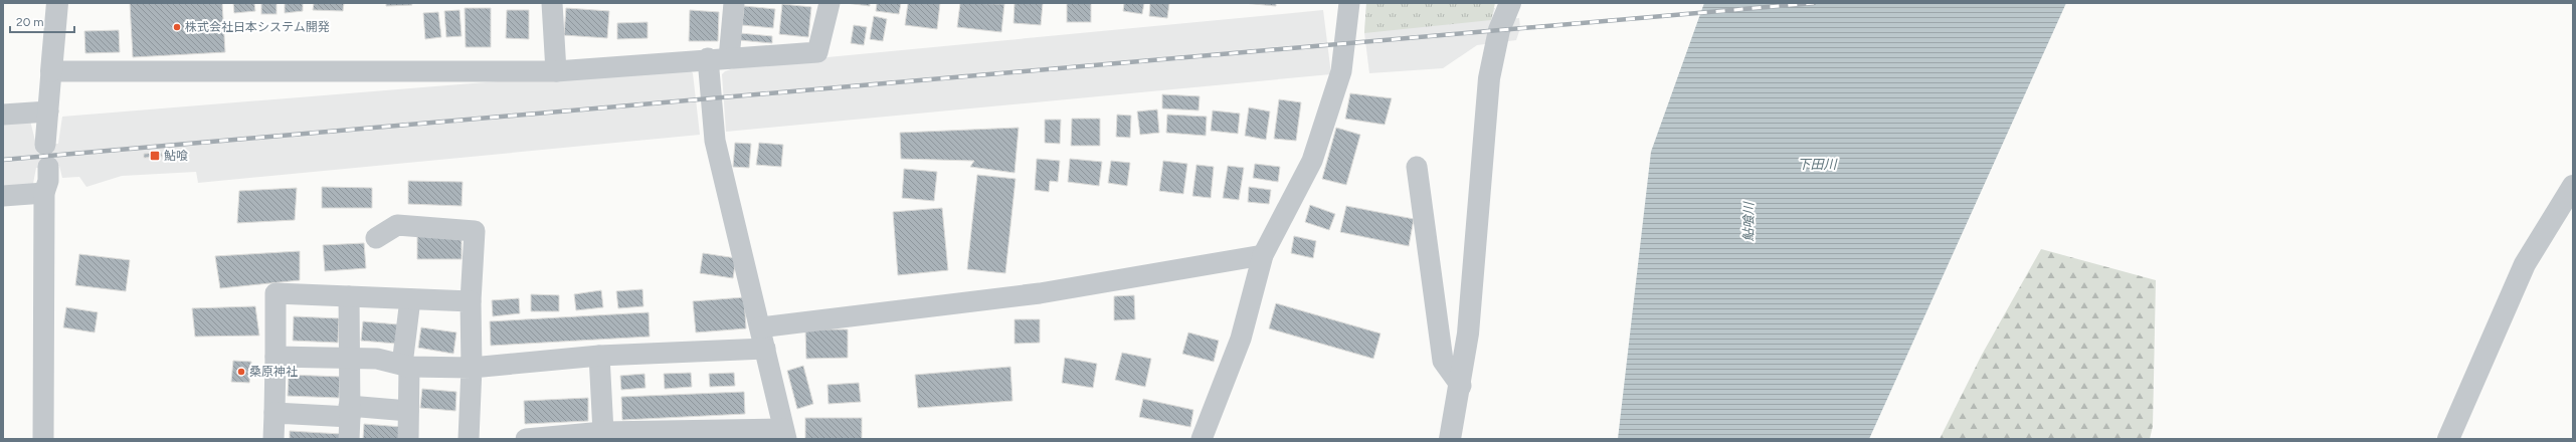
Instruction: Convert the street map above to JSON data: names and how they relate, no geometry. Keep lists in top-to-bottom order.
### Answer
{
  "water": ["下田川", "鮎喰川"],
  "places": {
    "other": ["株式会社日本システム開発", "桑原神社"],
    "transit": ["鮎喰"]
  },
  "scale_bar": "20 m"
}
